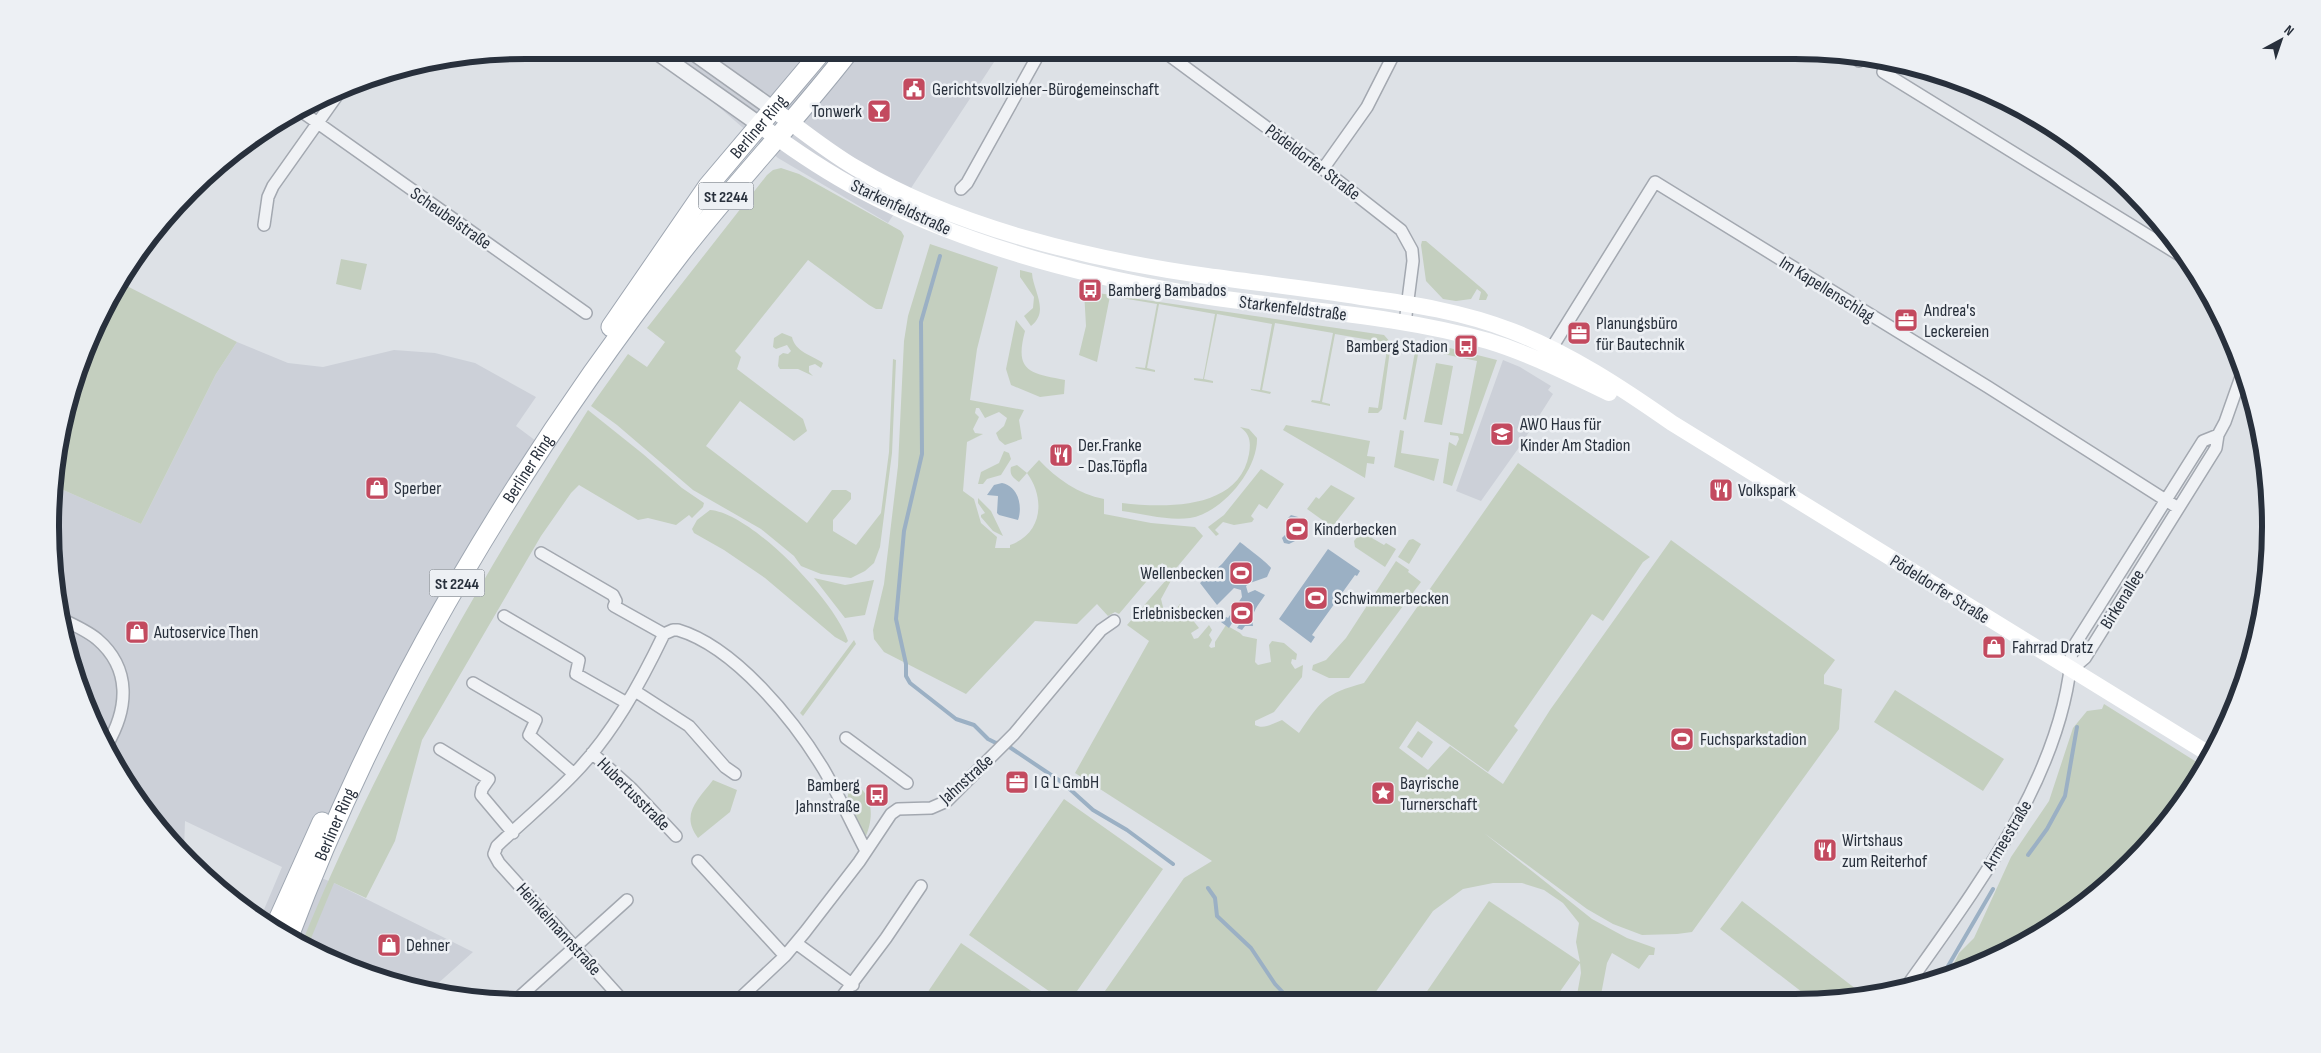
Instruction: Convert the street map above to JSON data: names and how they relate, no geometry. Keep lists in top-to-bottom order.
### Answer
{
  "streets": {
    "main road": [
      "Berliner Ring",
      "Pödeldorfer Straße",
      "St 2244",
      "Starkenfeldstraße"
    ],
    "street": [
      "Scheubelstraße",
      "Im Kapellenschlag",
      "Birkenallee",
      "Jahnstraße",
      "Hubertusstraße",
      "Armeestraße",
      "Heinkelmannstraße"
    ]
  },
  "crossings": [
    ["Berliner Ring", "Starkenfeldstraße"],
    ["Pödeldorfer Straße", "Starkenfeldstraße"],
    ["Pödeldorfer Straße", "Im Kapellenschlag"],
    ["Pödeldorfer Straße", "Birkenallee"],
    ["Pödeldorfer Straße", "Armeestraße"],
    ["Im Kapellenschlag", "Birkenallee"],
    ["Birkenallee", "Armeestraße"],
    ["Hubertusstraße", "Heinkelmannstraße"]
  ],
  "places": {
    "public building": ["Gerichtsvollzieher-Bürogemeinschaft"],
    "bar": ["Tonwerk"],
    "bus stop": ["Bamberg Bambados", "Bamberg Stadion", "Bamberg Jahnstraße"],
    "office": ["Andrea's Leckereien", "Planungsbüro für Bautechnik", "I G L GmbH"],
    "school or university": ["AWO Haus für Kinder Am Stadion"],
    "restaurant": ["Der.Franke - Das.Töpfla", "Volkspark", "Wirtshaus zum Reiterhof"],
    "shop": [
      "Sperber",
      "Autoservice Then",
      "Fahrrad Dratz",
      "Dehner"
    ],
    "sports": [
      "Kinderbecken",
      "Wellenbecken",
      "Schwimmerbecken",
      "Erlebnisbecken",
      "Fuchsparkstadion"
    ],
    "place": ["Bayrische Turnerschaft"]
  },
  "north": "top right"
}
